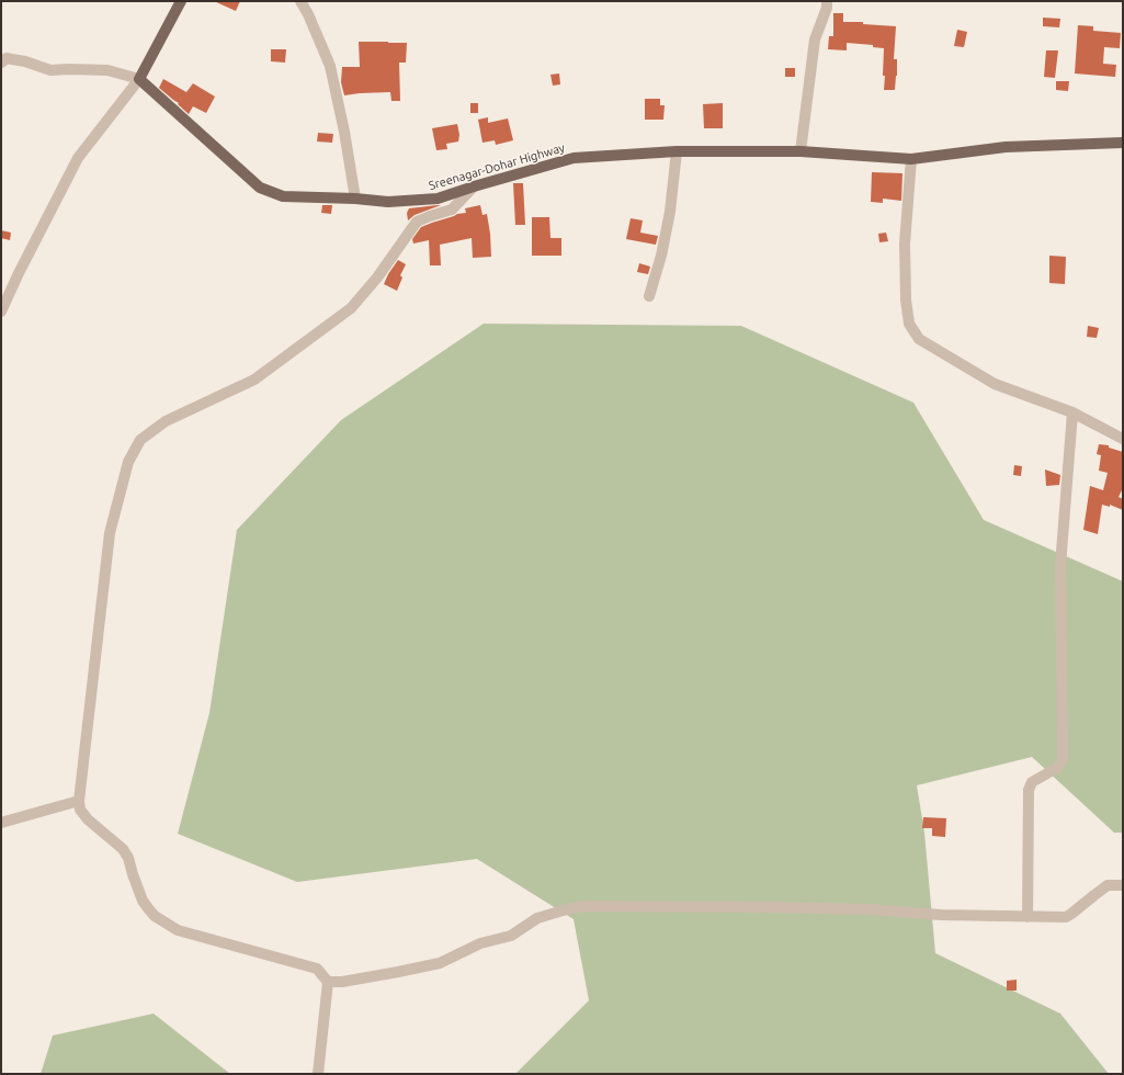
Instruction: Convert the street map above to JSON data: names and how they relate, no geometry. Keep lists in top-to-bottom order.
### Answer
{
  "streets": {
    "main road": ["Sreenagar-Dohar Highway"]
  }
}
